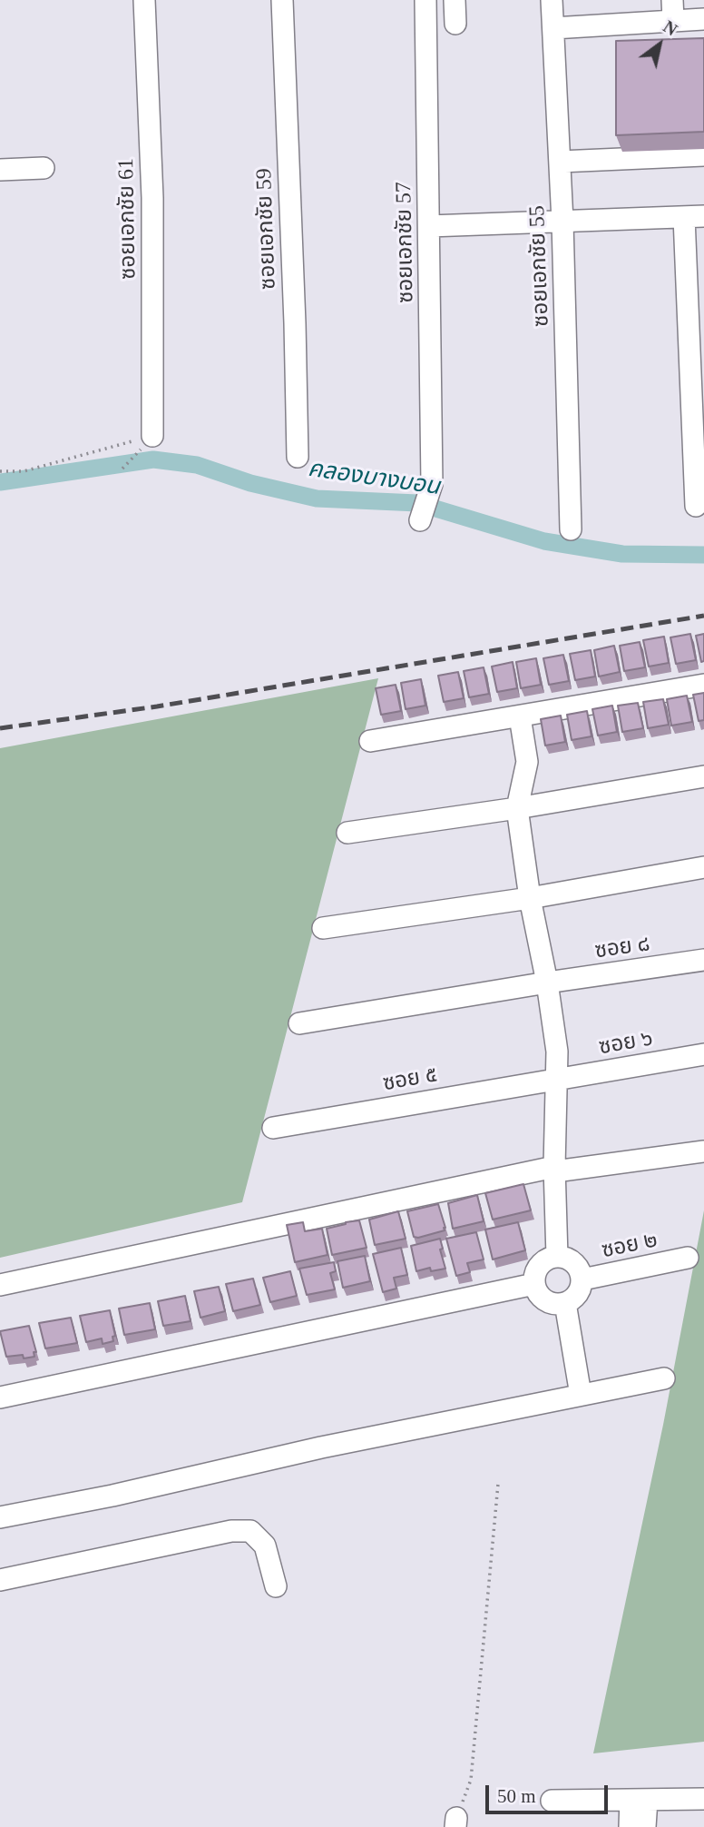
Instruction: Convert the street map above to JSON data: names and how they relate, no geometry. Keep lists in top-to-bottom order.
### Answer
{
  "streets": {
    "street": [
      "ซอยเอกชัย 61",
      "ซอยเอกชัย 59",
      "ซอยเอกชัย 57",
      "ซอยเอกชัย 55",
      "ซอย ๘",
      "ซอย ๖",
      "ซอย ๕",
      "ซอย ๒"
    ]
  },
  "crossings": [
    ["ซอย ๖", "ซอย ๕"]
  ],
  "water": ["คลองบางบอน"],
  "scale_bar": "50 m",
  "north": "top right"
}
